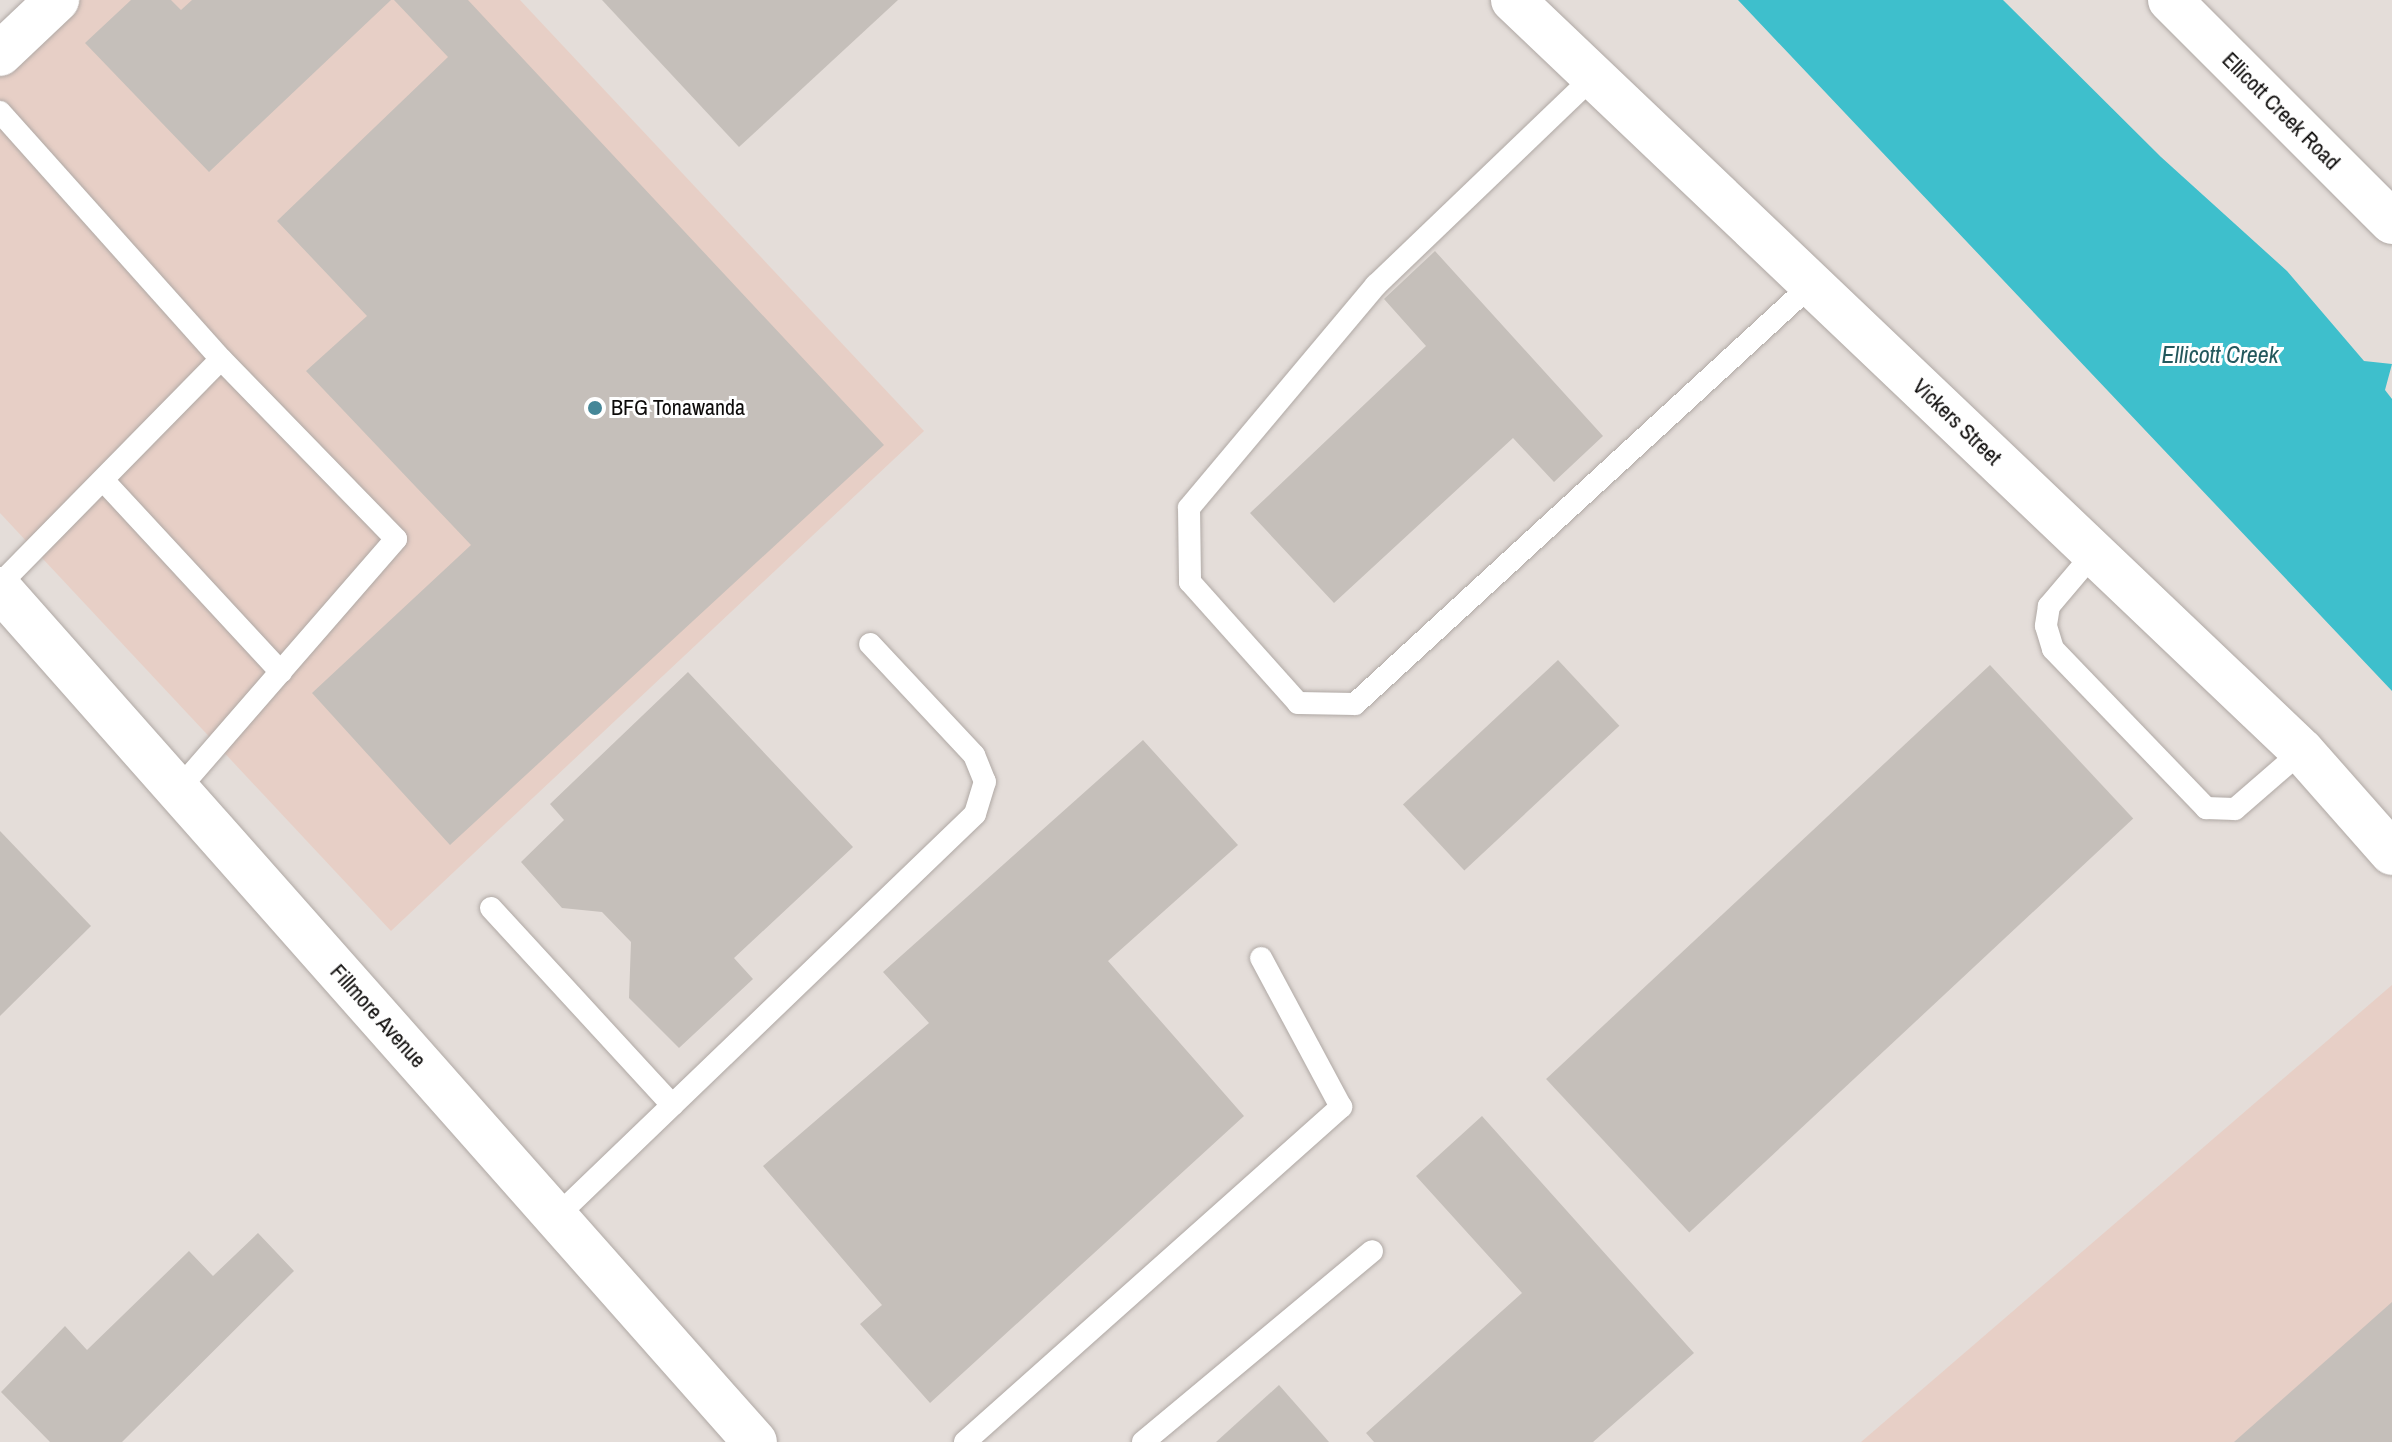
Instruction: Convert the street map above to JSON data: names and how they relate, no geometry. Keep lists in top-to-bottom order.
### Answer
{
  "streets": {
    "street": ["Ellicott Creek Road", "Vickers Street", "Fillmore Avenue"]
  },
  "water": ["Ellicott Creek"],
  "places": ["BFG Tonawanda"]
}
